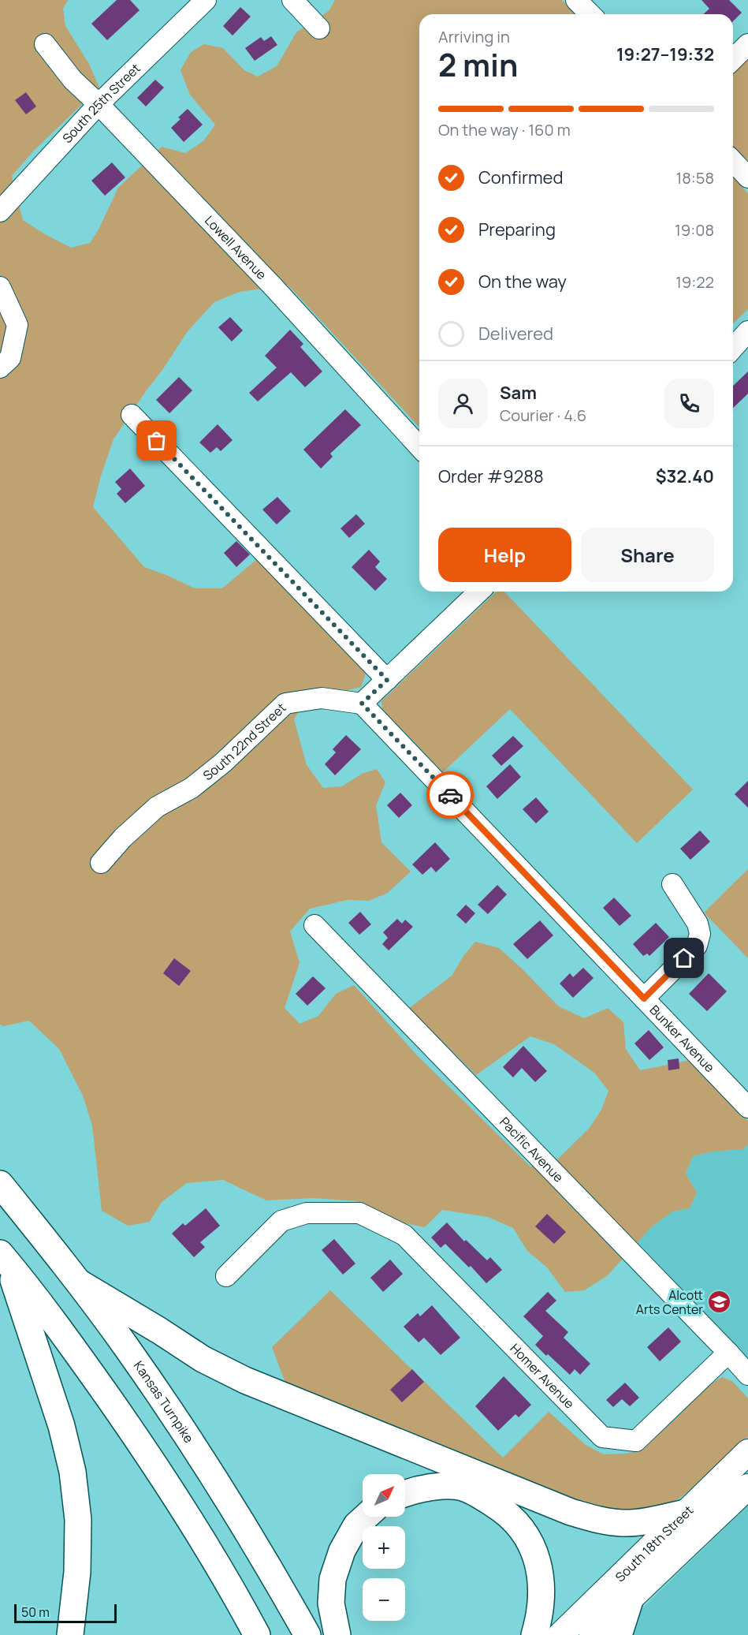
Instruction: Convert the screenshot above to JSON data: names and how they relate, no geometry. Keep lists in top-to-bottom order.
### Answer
{
  "streets": {
    "highway": ["Kansas Turnpike"],
    "main road": ["South 18th Street"],
    "street": [
      "South 25th Street",
      "Lowell Avenue",
      "South 22nd Street",
      "Bunker Avenue",
      "Pacific Avenue",
      "Homer Avenue"
    ]
  },
  "crossings": [
    ["South 25th Street", "Lowell Avenue"],
    ["South 22nd Street", "Bunker Avenue"],
    ["Pacific Avenue", "Homer Avenue"]
  ],
  "places": {
    "school or university": ["Alcott Arts Center"]
  },
  "scale_bar": "50 m",
  "north": "top right",
  "page": {
    "heading": ["2 min", "Arriving in", "19:27–19:32"],
    "panel": [
      "Sam",
      "Courier · 4.6",
      "Order #9288",
      "$32.40"
    ],
    "bar": "On the way · 160 m",
    "list": [
      ["Confirmed", "18:58"],
      ["Preparing", "19:08"],
      ["On the way", "19:22"],
      "Delivered"
    ],
    "buttons": ["Help", "Share"],
    "map_buttons": ["+", "−"],
    "scale": "50 m"
  }
}
